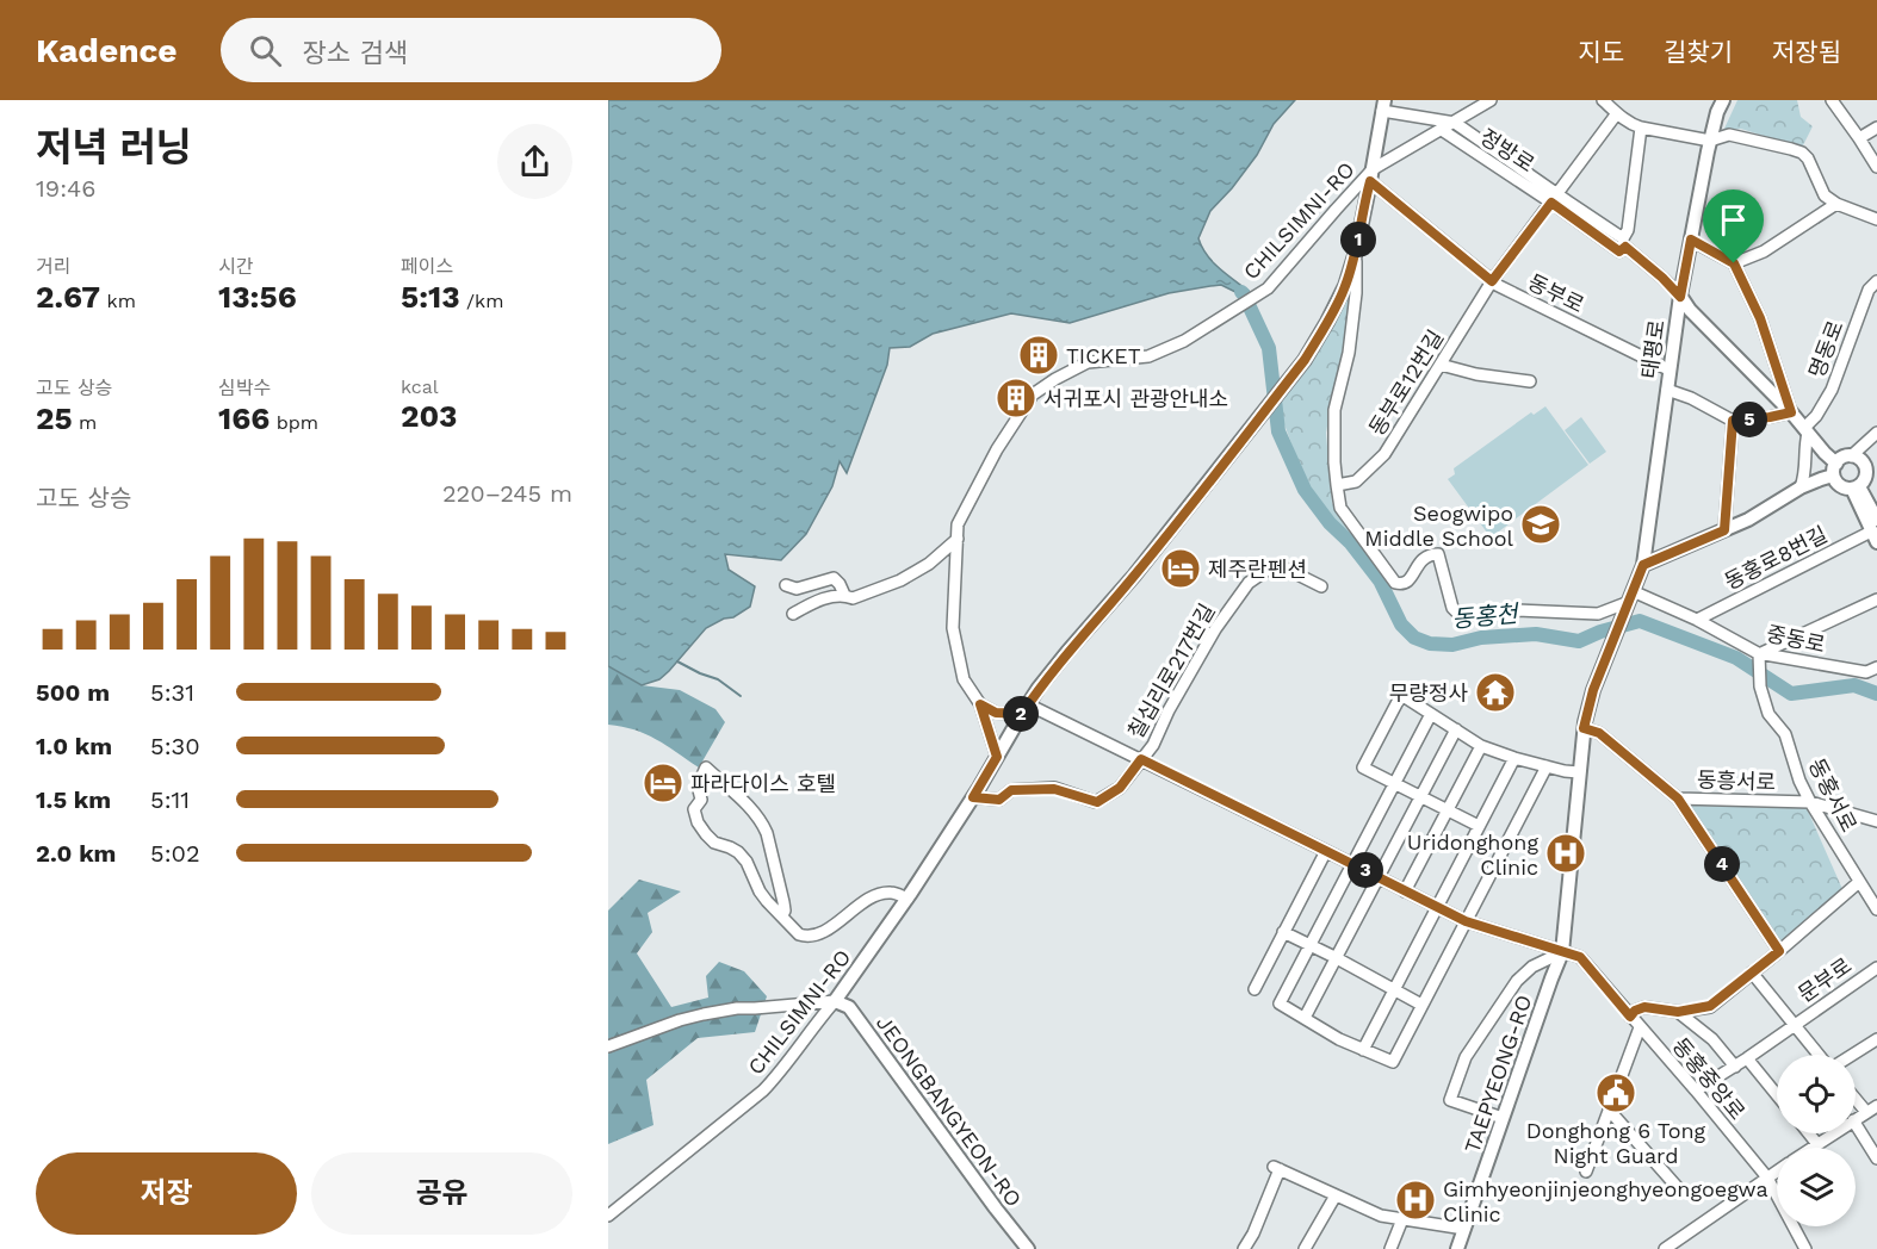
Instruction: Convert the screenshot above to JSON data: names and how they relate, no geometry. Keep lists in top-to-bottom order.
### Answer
{
  "streets": {
    "main road": [
      "정방로",
      "CHILSIMNI-RO",
      "태평로",
      "TAEPYEONG-RO",
      "JEONGBANGYEON-RO"
    ],
    "street": [
      "동부로",
      "명동로",
      "동부로12번길",
      "동홍로8번길",
      "중동로",
      "칠십리로217번길",
      "동흥서로",
      "동홍서로",
      "문부로",
      "동홍중앙로"
    ]
  },
  "crossings": [
    ["정방로", "태평로"],
    ["정방로", "명동로"],
    ["CHILSIMNI-RO", "동부로"],
    ["CHILSIMNI-RO", "칠십리로217번길"],
    ["CHILSIMNI-RO", "동홍중앙로"],
    ["CHILSIMNI-RO", "JEONGBANGYEON-RO"],
    ["동부로", "태평로"],
    ["동부로", "동부로12번길"],
    ["동홍로8번길", "중동로"],
    ["중동로", "동홍서로"],
    ["칠십리로217번길", "동홍중앙로"],
    ["동흥서로", "동홍서로"],
    ["문부로", "동홍중앙로"],
    ["TAEPYEONG-RO", "동홍중앙로"]
  ],
  "water": ["동홍천"],
  "places": {
    "building": ["TICKET", "서귀포시 관광안내소"],
    "school or university": ["Seogwipo Middle School"],
    "hotel": ["제주란펜션", "파라다이스 호텔"],
    "temple": ["무량정사"],
    "hospital": ["Uridonghong Clinic", "Gimhyeonjinjeonghyeongoegwa Clinic"],
    "public building": ["Donghong 6 Tong Night Guard"]
  },
  "page": {
    "header": "Kadence",
    "search": "장소 검색",
    "nav": ["지도", "길찾기", "저장됨"],
    "heading": ["저녁 러닝", "19:46"],
    "stats": [
      ["거리", "2.67 km"],
      ["시간", "13:56"],
      ["페이스", "5:13 /km"],
      ["고도 상승", "25 m"],
      ["심박수", "166 bpm"],
      ["kcal", "203"]
    ],
    "pins": [
      "1",
      "5",
      "2",
      "4",
      "3"
    ],
    "chart": ["고도 상승", "220–245 m"],
    "list": [
      {
        "name": "500 m",
        "note": "5:31"
      },
      {
        "name": "1.0 km",
        "note": "5:30"
      },
      {
        "name": "1.5 km",
        "note": "5:11"
      },
      {
        "name": "2.0 km",
        "note": "5:02"
      }
    ],
    "buttons": ["저장", "공유"]
  }
}
